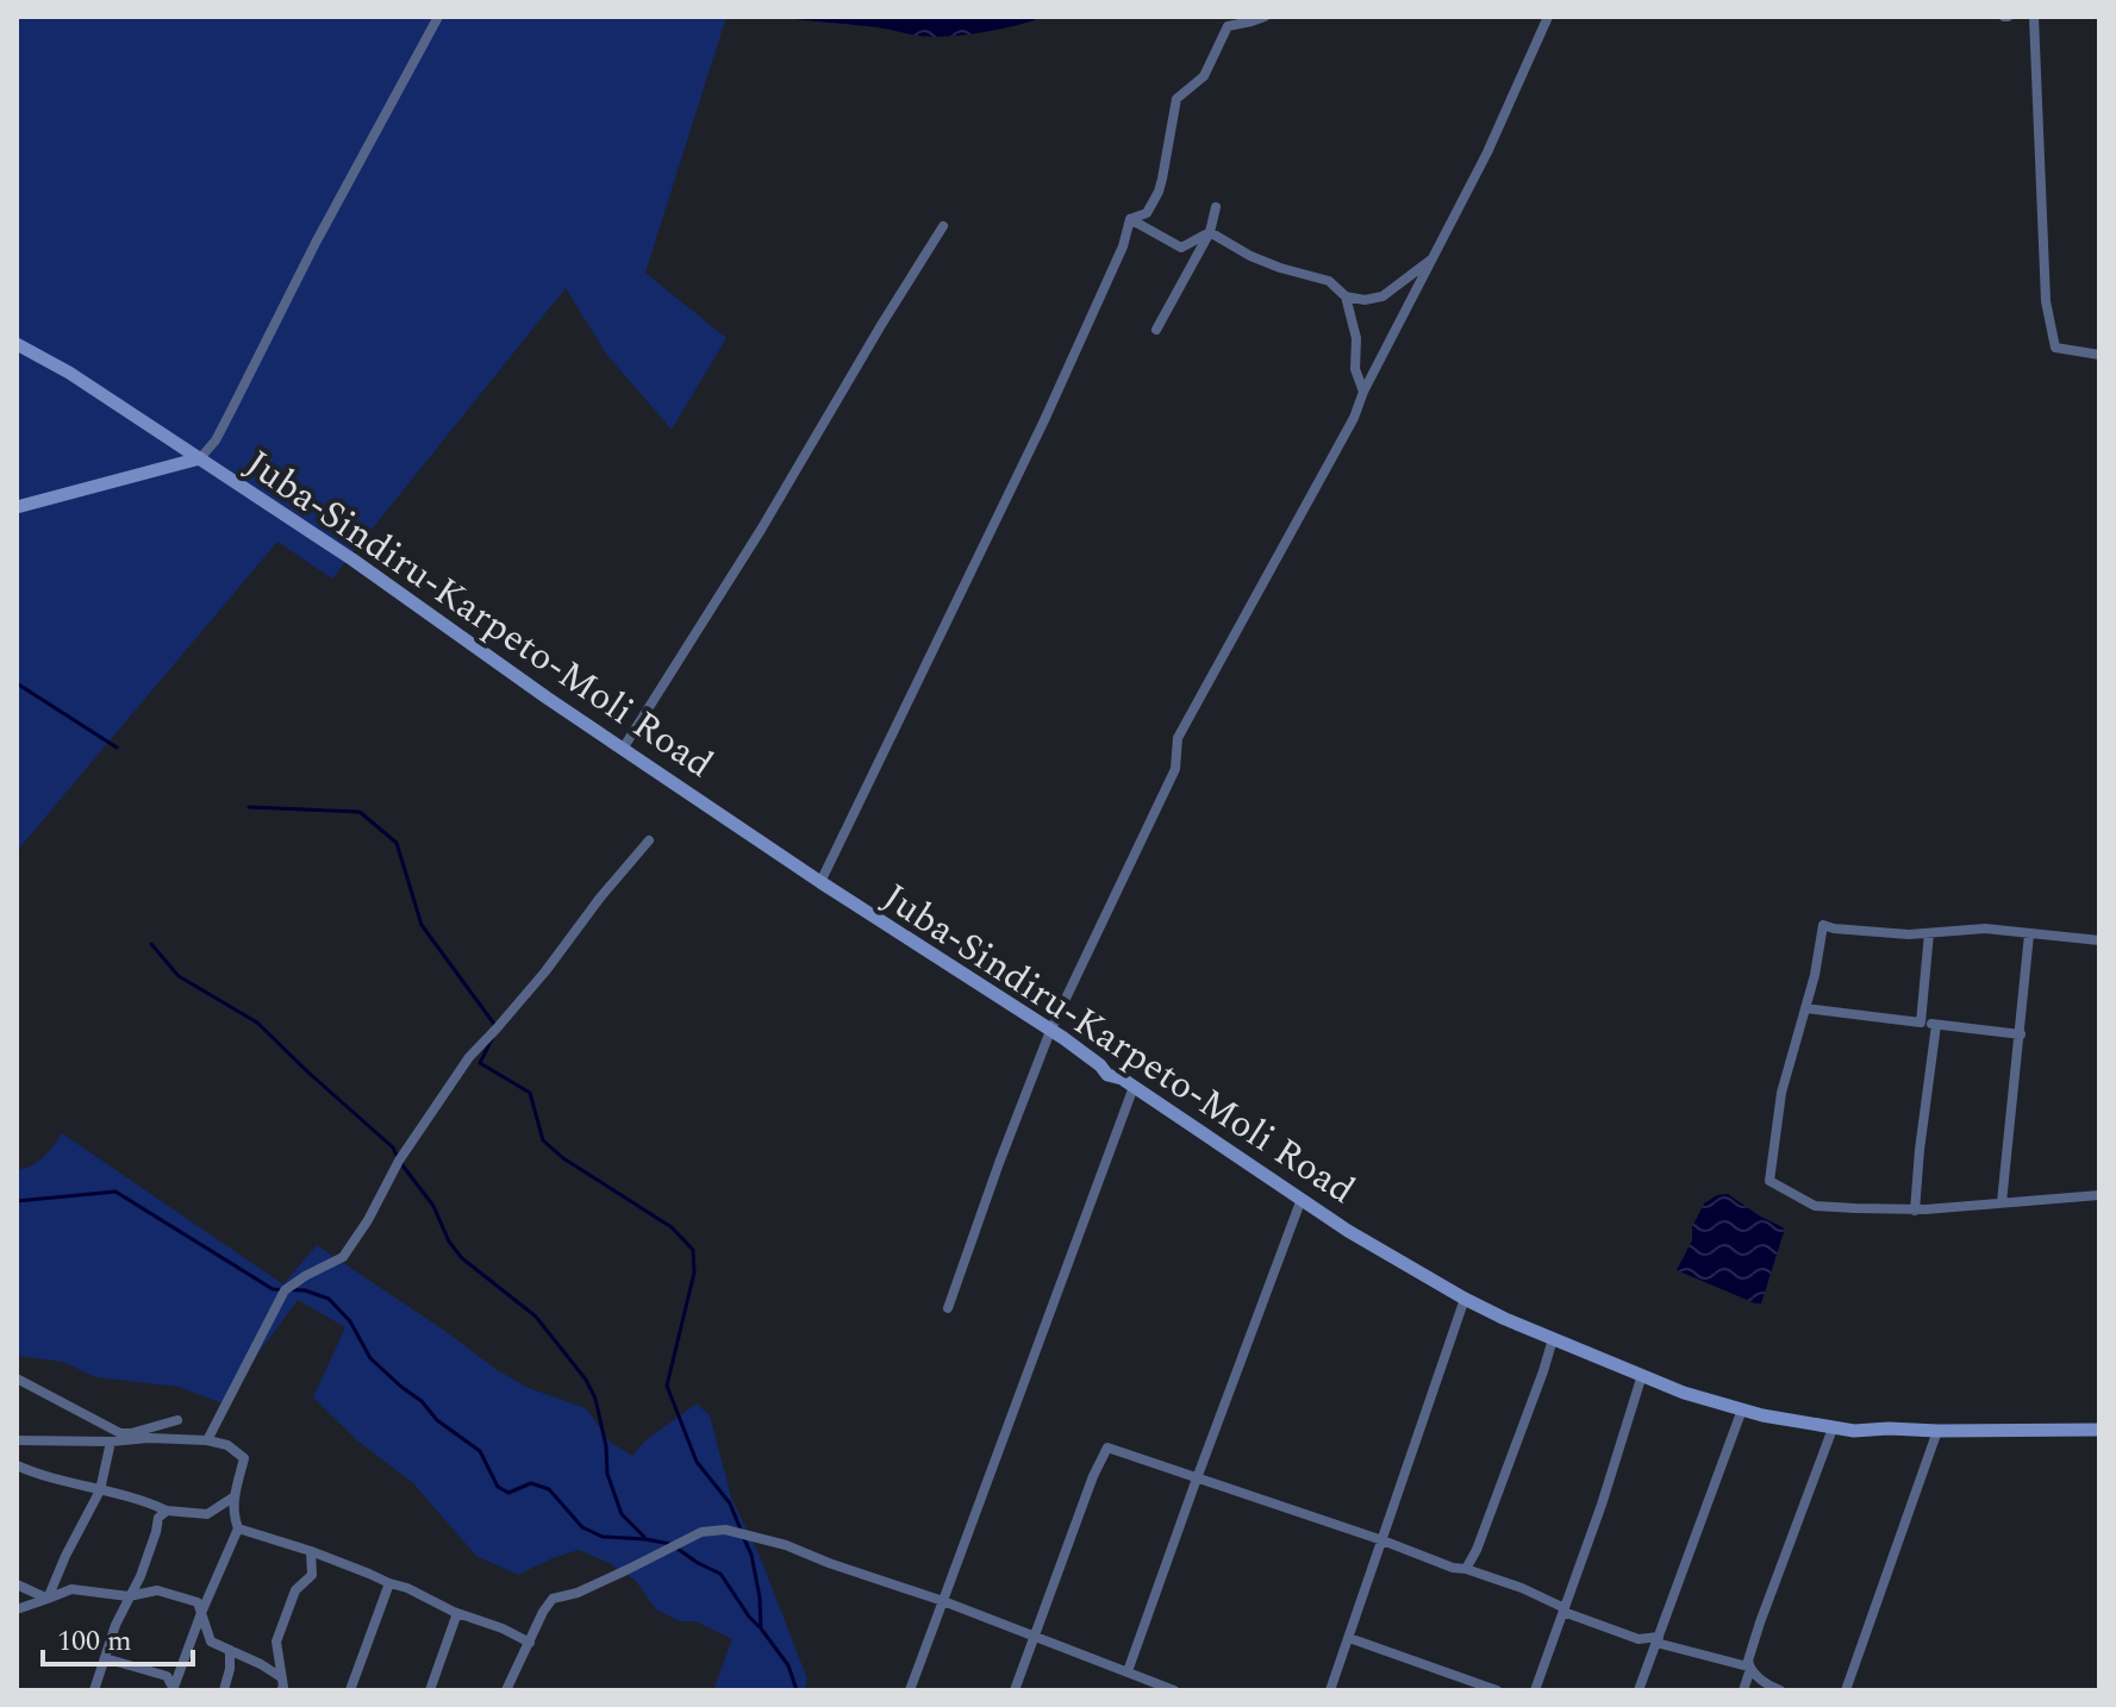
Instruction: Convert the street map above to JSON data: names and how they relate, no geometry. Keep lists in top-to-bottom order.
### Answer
{
  "streets": {
    "main road": ["Juba-Sindiru-Karpeto-Moli Road"]
  },
  "scale_bar": "100 m"
}
